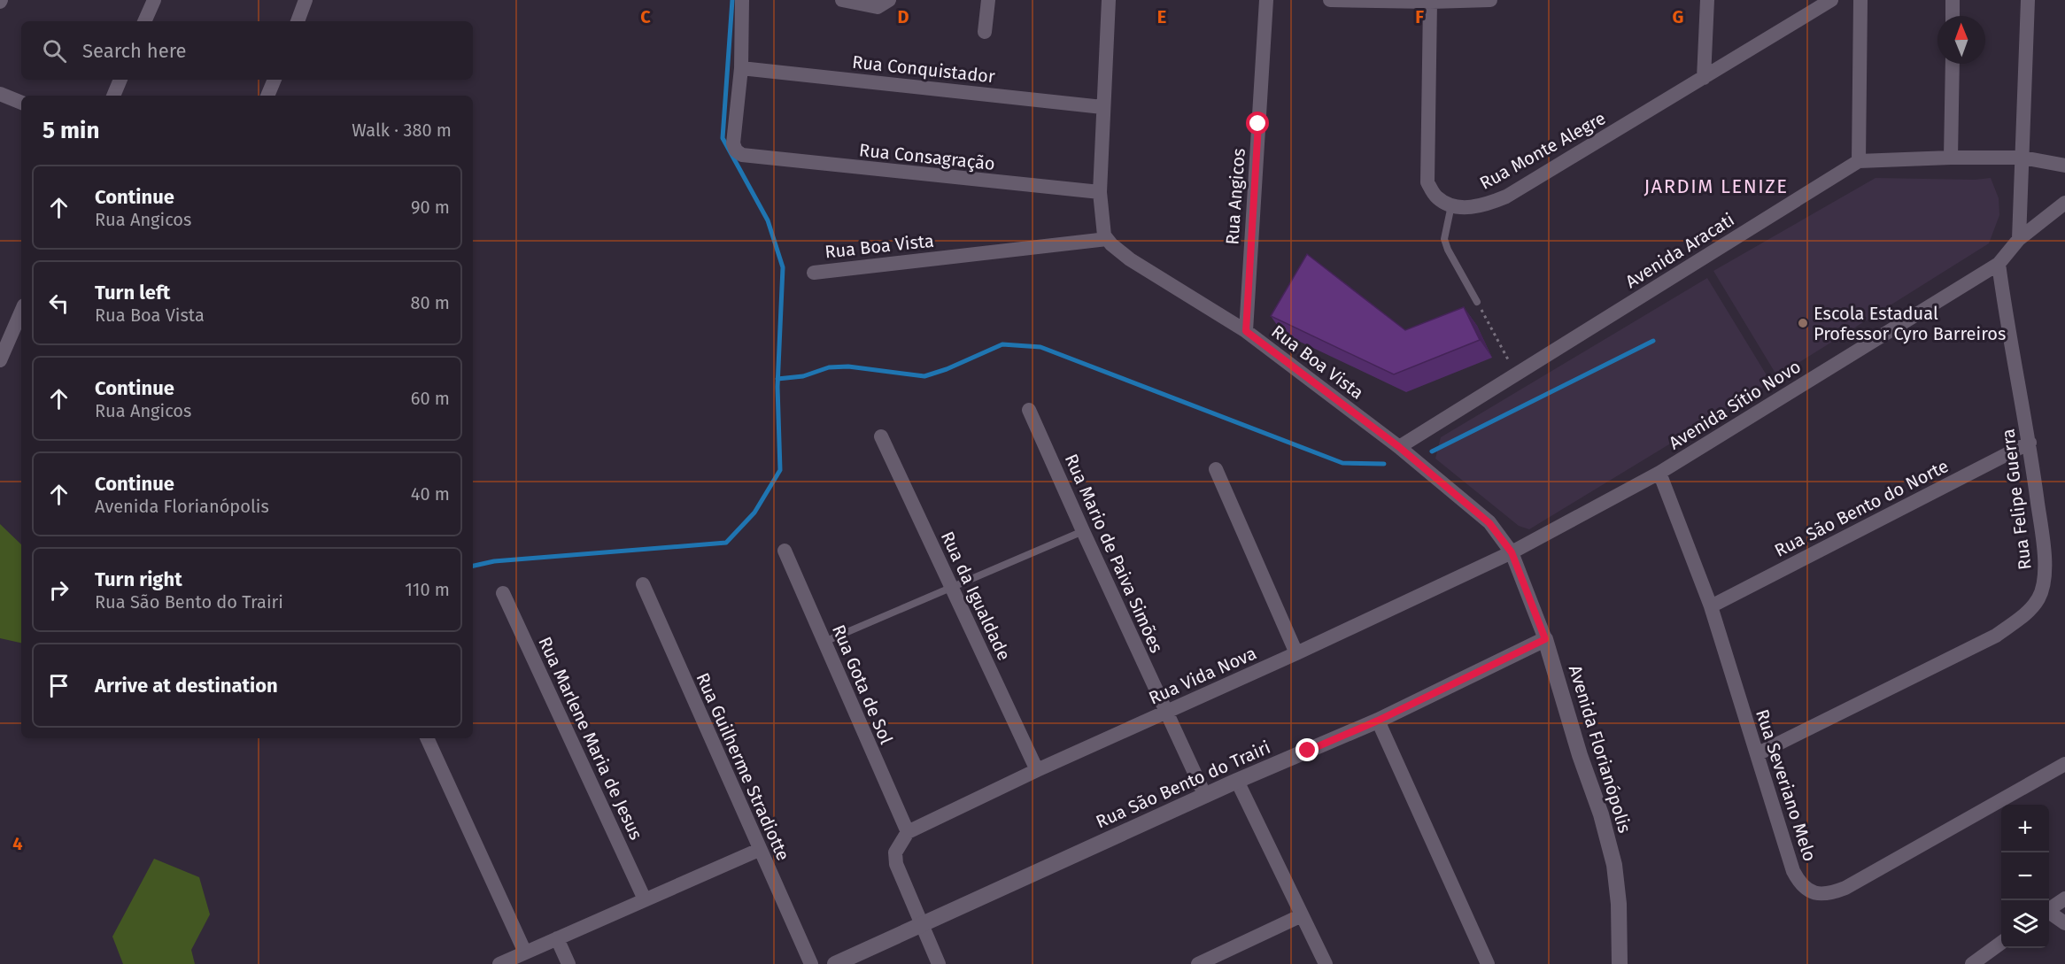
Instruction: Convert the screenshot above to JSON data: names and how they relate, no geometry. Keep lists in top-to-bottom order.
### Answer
{
  "streets": {
    "street": [
      "Rua Conquistador",
      "Rua Monte Alegre",
      "Rua Consagração",
      "Rua Angicos",
      "Rua Boa Vista",
      "Avenida Aracati",
      "Avenida Sítio Novo",
      "Rua Felipe Guerra",
      "Rua São Bento do Norte",
      "Rua Mario de Paiva Simões",
      "Rua da Igualdade",
      "Rua Vida Nova",
      "Rua Gota de Sol",
      "Rua Marlene Maria de Jesus",
      "Avenida Florianópolis",
      "Rua Guilherme Stradiotte",
      "Rua São Bento do Trairi",
      "Rua Severiano Melo"
    ]
  },
  "crossings": [
    ["Rua Conquistador", "Rua Consagração"],
    ["Rua Angicos", "Rua Boa Vista"],
    ["Rua Boa Vista", "Avenida Aracati"],
    ["Avenida Sítio Novo", "Rua Felipe Guerra"],
    ["Avenida Sítio Novo", "Rua Vida Nova"],
    ["Avenida Sítio Novo", "Avenida Florianópolis"],
    ["Avenida Sítio Novo", "Rua Severiano Melo"],
    ["Rua Felipe Guerra", "Rua São Bento do Norte"],
    ["Rua Felipe Guerra", "Rua Severiano Melo"],
    ["Rua São Bento do Norte", "Rua Severiano Melo"],
    ["Rua Mario de Paiva Simões", "Rua Vida Nova"],
    ["Rua Mario de Paiva Simões", "Rua São Bento do Trairi"],
    ["Rua da Igualdade", "Rua Vida Nova"],
    ["Rua Vida Nova", "Rua Gota de Sol"],
    ["Rua Vida Nova", "Avenida Florianópolis"],
    ["Avenida Florianópolis", "Rua São Bento do Trairi"]
  ],
  "districts": ["JARDIM LENIZE"],
  "places": ["Escola Estadual Professor Cyro Barreiros"],
  "north": "top",
  "page": {
    "search": "Search here",
    "heading": ["5 min", "Walk · 380 m"],
    "list": [
      ["Continue", "Rua Angicos", "90 m"],
      ["Turn left", "Rua Boa Vista", "80 m"],
      ["Continue", "Rua Angicos", "60 m"],
      ["Continue", "Avenida Florianópolis", "40 m"],
      ["Turn right", "Rua São Bento do Trairi", "110 m"],
      "Arrive at destination"
    ],
    "map_buttons": ["+", "−"]
  },
  "grid": {
    "columns": [
      "C",
      "D",
      "E",
      "F",
      "G"
    ],
    "rows": ["4"]
  }
}
